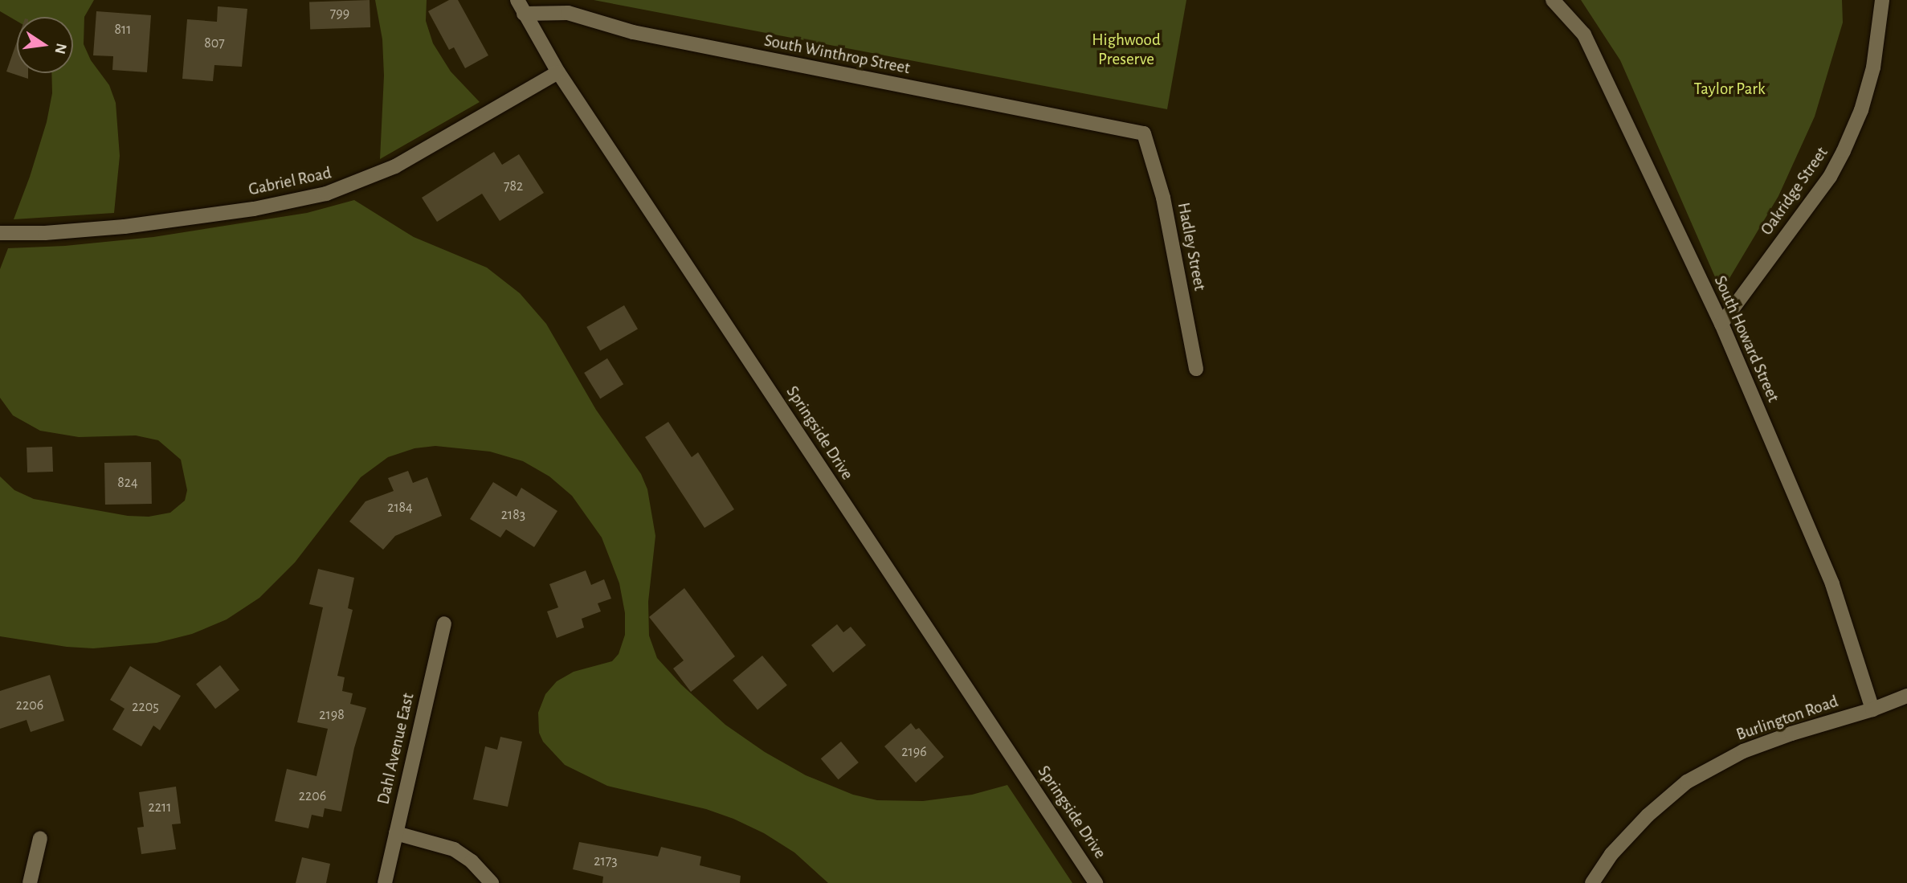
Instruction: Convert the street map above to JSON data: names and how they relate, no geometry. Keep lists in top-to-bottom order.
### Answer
{
  "streets": {
    "street": [
      "South Winthrop Street",
      "Gabriel Road",
      "Oakridge Street",
      "Hadley Street",
      "South Howard Street",
      "Springside Drive",
      "Burlington Road",
      "Dahl Avenue East"
    ]
  },
  "crossings": [
    ["South Winthrop Street", "Hadley Street"],
    ["South Winthrop Street", "Springside Drive"],
    ["Gabriel Road", "Springside Drive"],
    ["Oakridge Street", "South Howard Street"],
    ["South Howard Street", "Burlington Road"]
  ],
  "parks": ["Highwood Preserve", "Taylor Park"],
  "house_numbers": [
    "799",
    "811",
    "807",
    "782",
    "824",
    "2184",
    "2183",
    "2206",
    "2205",
    "2198",
    "2196",
    "2206",
    "2211",
    "2173"
  ],
  "north": "right"
}
